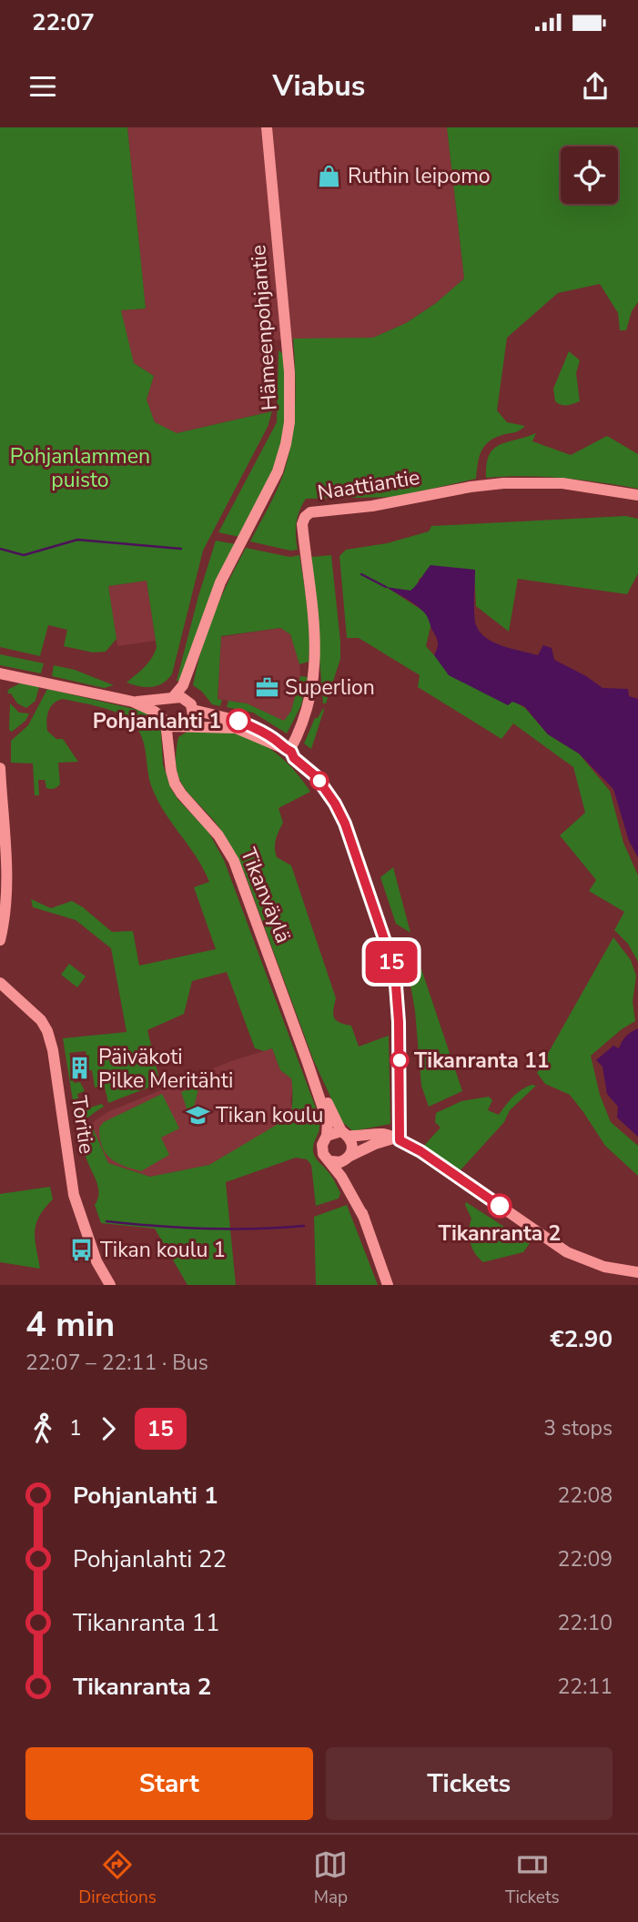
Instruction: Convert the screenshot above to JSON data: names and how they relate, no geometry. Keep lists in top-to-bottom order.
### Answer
{
  "streets": {
    "street": [
      "Hämeenpohjantie",
      "Naattiantie",
      "Tikanväylä",
      "Toritie"
    ]
  },
  "crossings": [
    ["Hämeenpohjantie", "Tikanväylä"]
  ],
  "parks": ["Pohjanlammen puisto"],
  "places": {
    "shop": ["Ruthin leipomo"],
    "office": ["Superlion"],
    "other": ["Pohjanlahti 1", "Tikanranta 11", "Tikanranta 2"],
    "building": ["Päiväkoti Pilke Meritähti"],
    "school or university": ["Tikan koulu"],
    "bus stop": ["Tikan koulu 1"]
  },
  "lines": ["bus line 15"],
  "page": {
    "status": "22:07",
    "header": "Viabus",
    "on_map": "15",
    "heading": ["4 min", "22:07 – 22:11 · Bus", "€2.90"],
    "legs": ["1", "15", "3 stops"],
    "list": [
      {
        "name": "Pohjanlahti 1",
        "value": "22:08"
      },
      {
        "name": "Pohjanlahti 22",
        "value": "22:09"
      },
      {
        "name": "Tikanranta 11",
        "value": "22:10"
      },
      {
        "name": "Tikanranta 2",
        "value": "22:11"
      }
    ],
    "buttons": ["Start", "Tickets"],
    "tabs": ["Directions", "Map", "Tickets"]
  }
}
